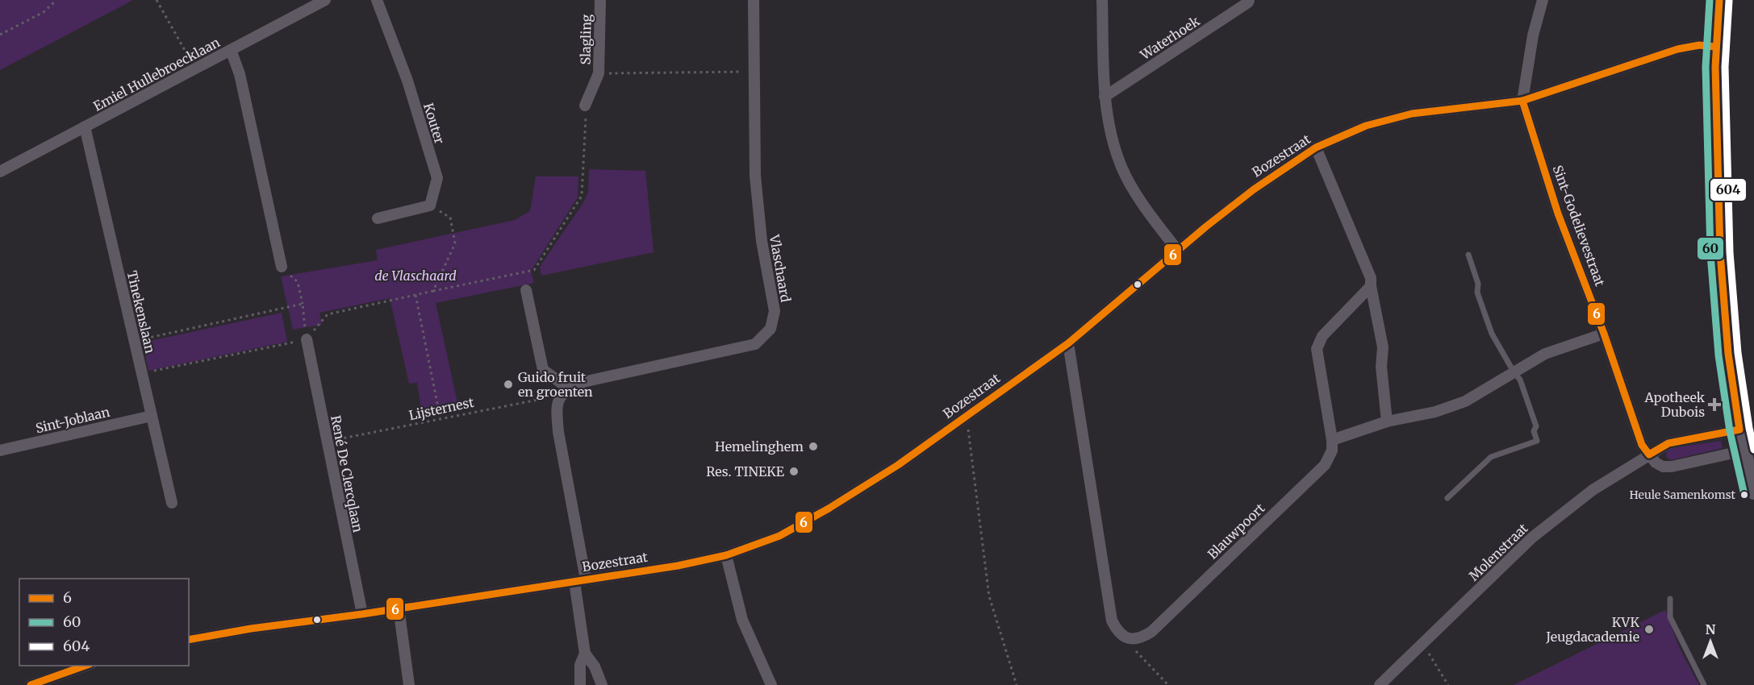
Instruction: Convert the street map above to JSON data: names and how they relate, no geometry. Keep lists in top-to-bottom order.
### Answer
{
  "streets": {
    "street": [
      "Waterhoek",
      "Slagling",
      "Emiel Hullebroecklaan",
      "Kouter",
      "Bozestraat",
      "Sint-Godelievestraat",
      "Vlaschaard",
      "Tinekenslaan",
      "Sint-Joblaan",
      "René De Clercqlaan",
      "Blauwpoort",
      "Molenstraat"
    ],
    "path": ["Lijsternest"]
  },
  "crossings": [
    ["Emiel Hullebroecklaan", "Tinekenslaan"],
    ["Bozestraat", "Sint-Godelievestraat"],
    ["Bozestraat", "René De Clercqlaan"],
    ["Sint-Godelievestraat", "Molenstraat"],
    ["Vlaschaard", "Lijsternest"],
    ["Tinekenslaan", "Sint-Joblaan"],
    ["Lijsternest", "René De Clercqlaan"]
  ],
  "parks": ["de Vlaschaard"],
  "places": {
    "other": [
      "Guido fruit en groenten",
      "Hemelinghem",
      "Res. TINEKE",
      "Heule Samenkomst",
      "KVK Jeugdacademie"
    ],
    "health": ["Apotheek Dubois"]
  },
  "lines": ["transit line 6", "transit line 60", "transit line 604"],
  "legend": ["6", "60", "604"],
  "north": "top"
}
